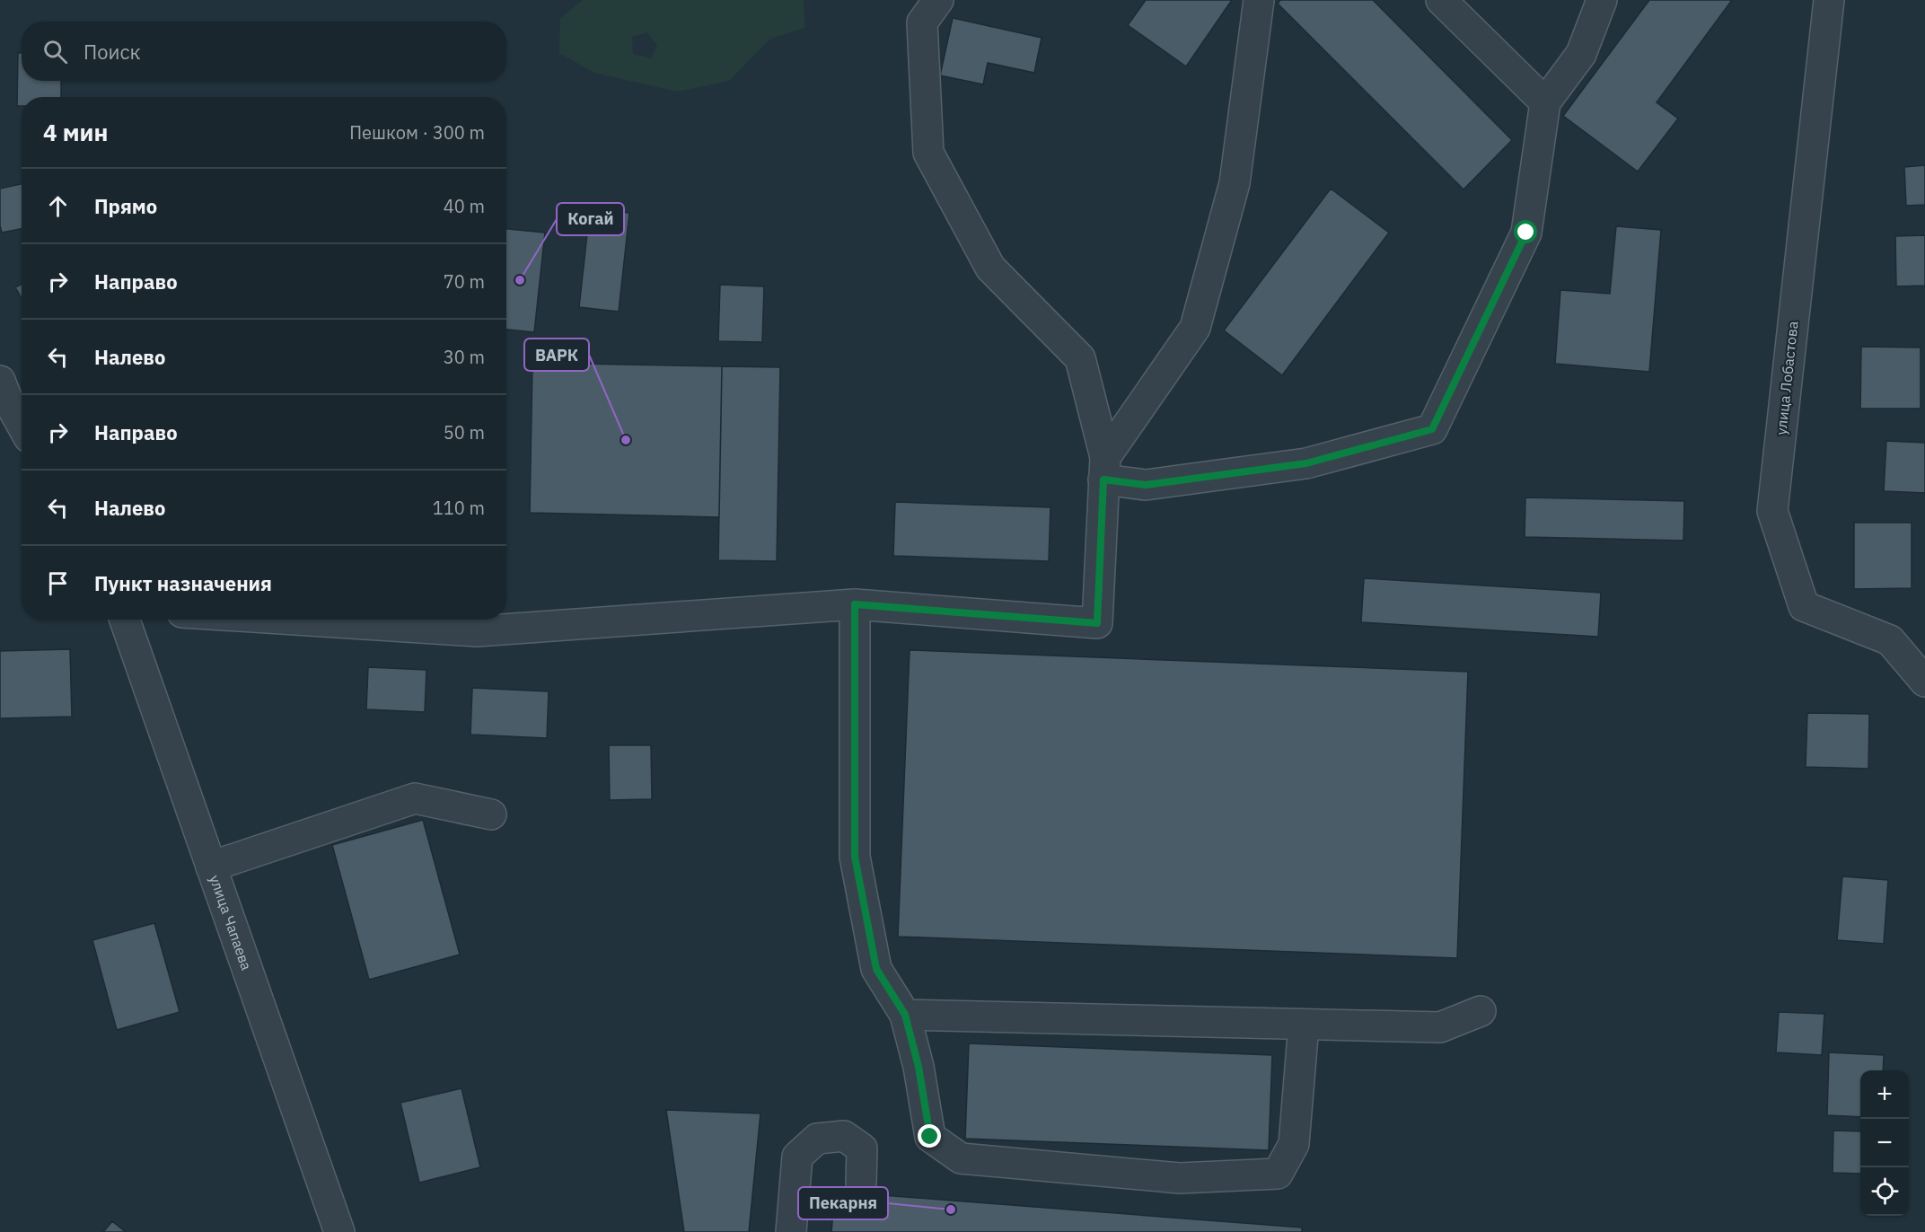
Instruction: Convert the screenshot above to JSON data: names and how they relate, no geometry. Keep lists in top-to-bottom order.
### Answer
{
  "streets": {
    "street": ["улица Лобастова", "улица Чапаева"]
  },
  "places": ["Когай", "ВАРК", "Пекарня"],
  "page": {
    "search": "Поиск",
    "heading": ["4 мин", "Пешком · 300 m"],
    "list": [
      ["Прямо", "40 m"],
      ["Направо", "70 m"],
      ["Налево", "30 m"],
      ["Направо", "50 m"],
      ["Налево", "110 m"],
      "Пункт назначения"
    ],
    "map_buttons": ["+", "−"]
  }
}
